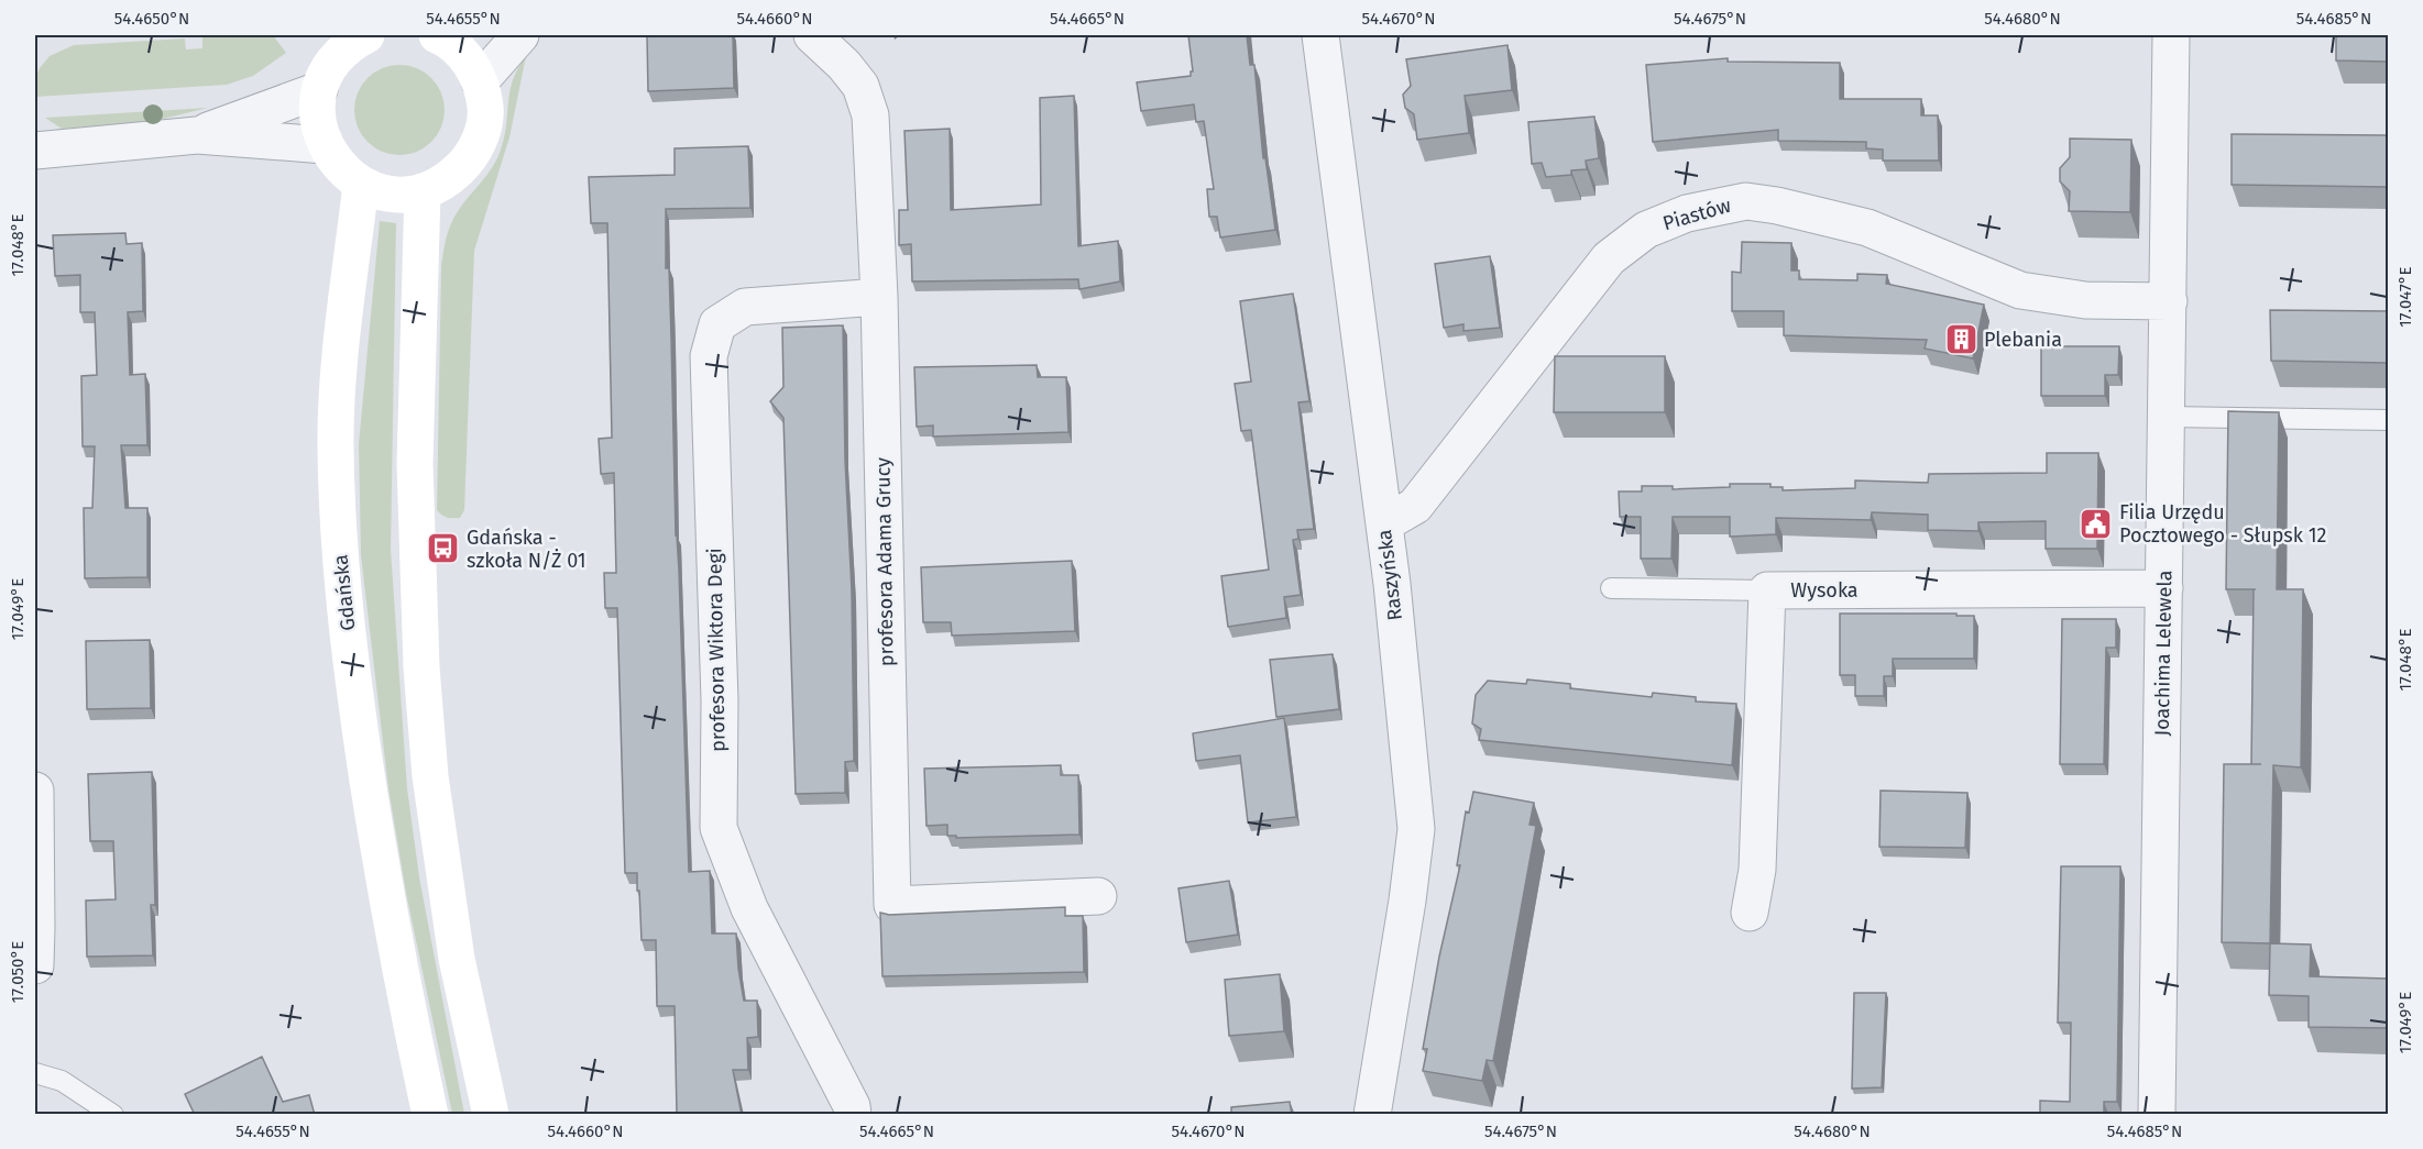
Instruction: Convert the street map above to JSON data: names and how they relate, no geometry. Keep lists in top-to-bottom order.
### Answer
{
  "streets": {
    "main road": ["Gdańska"],
    "street": [
      "Piastów",
      "profesora Adama Grucy",
      "Raszyńska",
      "Wysoka",
      "profesora Wiktora Degi",
      "Joachima Lelewela"
    ]
  },
  "crossings": [
    ["Piastów", "Raszyńska"],
    ["Piastów", "Joachima Lelewela"],
    ["profesora Adama Grucy", "profesora Wiktora Degi"],
    ["Wysoka", "Joachima Lelewela"]
  ],
  "places": {
    "building": ["Plebania"],
    "public building": ["Filia Urzędu Pocztowego - Słupsk 12"],
    "bus stop": ["Gdańska - szkoła N/Ż 01"]
  },
  "coordinates": [
    "54.4650°N",
    "54.4655°N",
    "54.4660°N",
    "54.4665°N",
    "54.4670°N",
    "54.4675°N",
    "54.4680°N",
    "54.4685°N",
    "17.048°E",
    "17.047°E",
    "17.049°E",
    "17.050°E"
  ]
}
